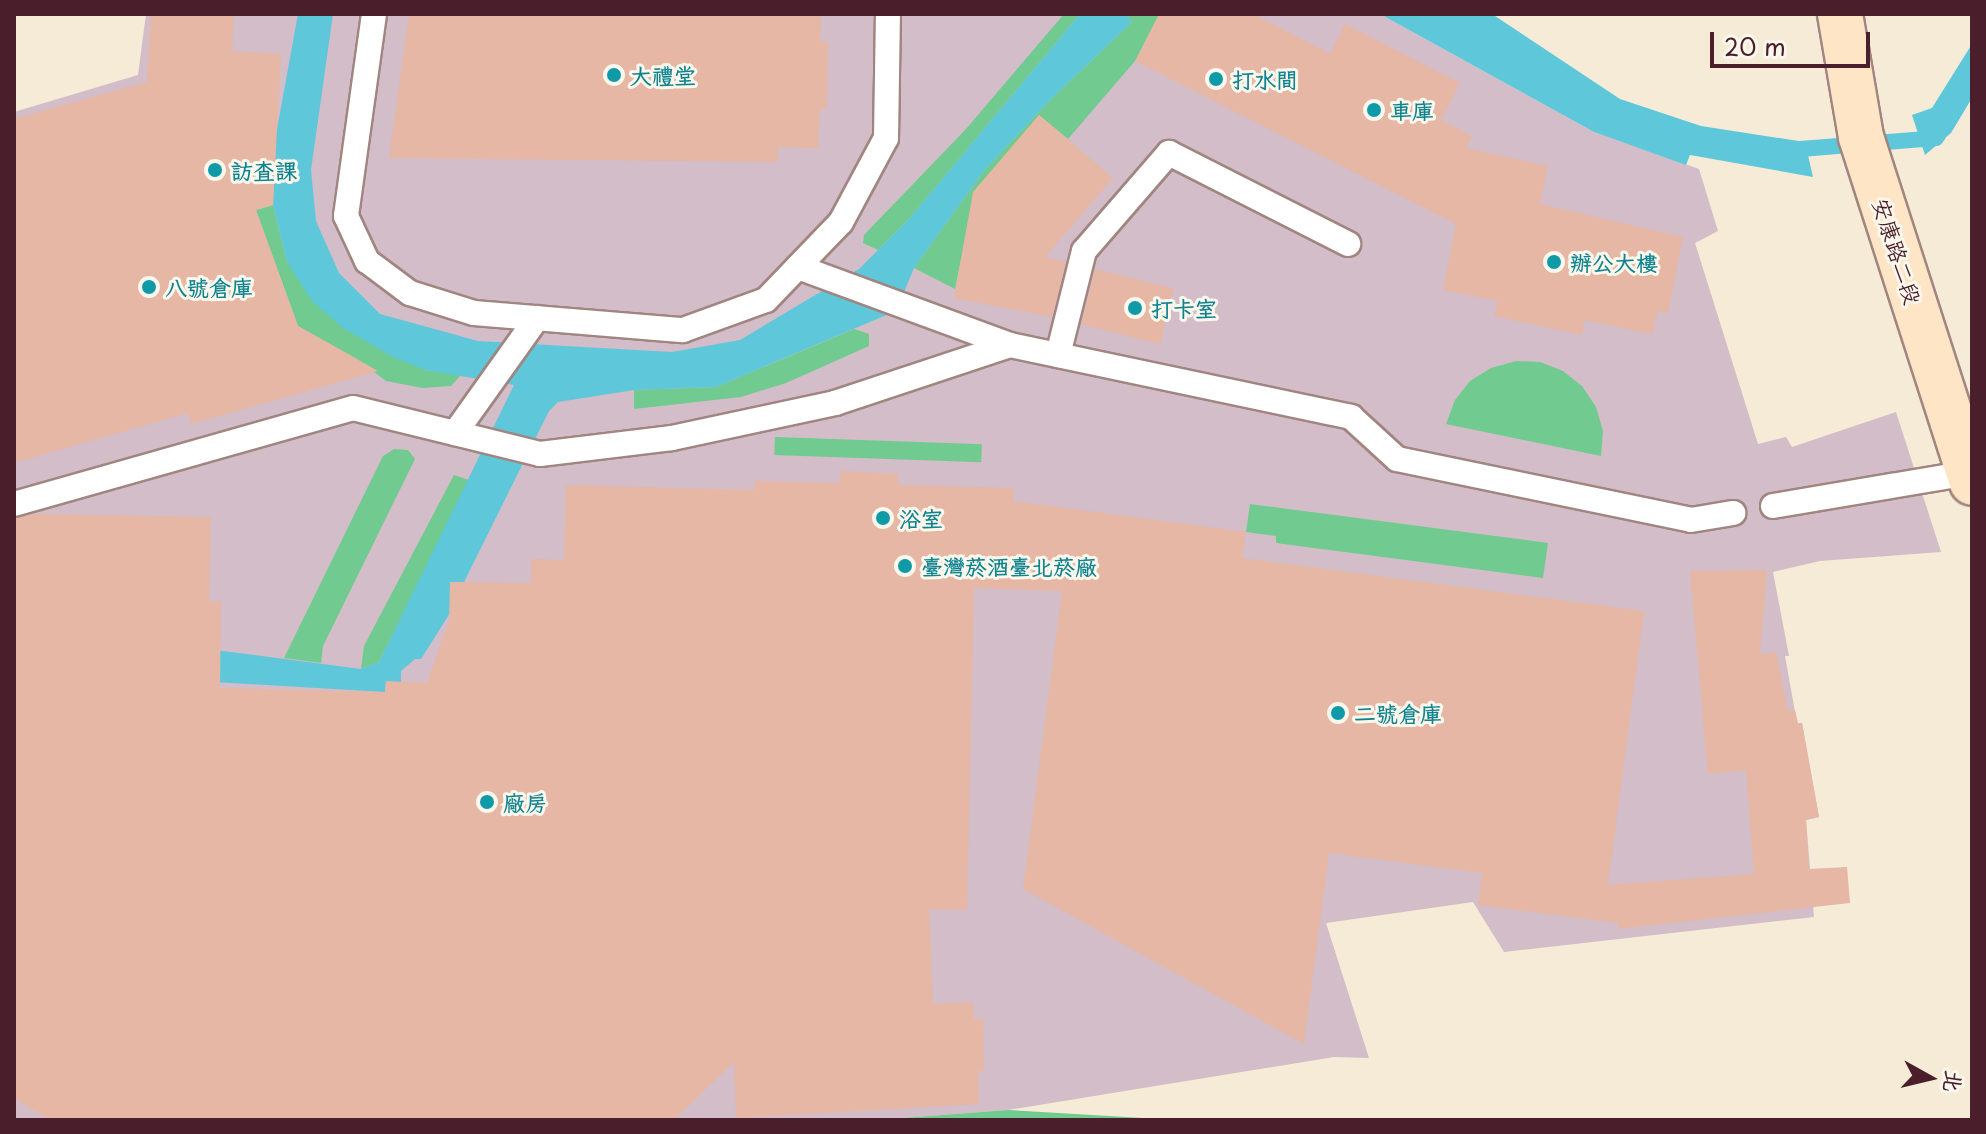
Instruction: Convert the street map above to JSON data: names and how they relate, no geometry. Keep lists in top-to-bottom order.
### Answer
{
  "streets": {
    "main road": ["安康路二段"]
  },
  "places": [
    "大禮堂",
    "打水間",
    "車庫",
    "訪查課",
    "辦公大樓",
    "八號倉庫",
    "打卡室",
    "浴室",
    "臺灣菸酒臺北菸廠",
    "二號倉庫",
    "廠房"
  ],
  "scale_bar": "20 m",
  "north": "right"
}
